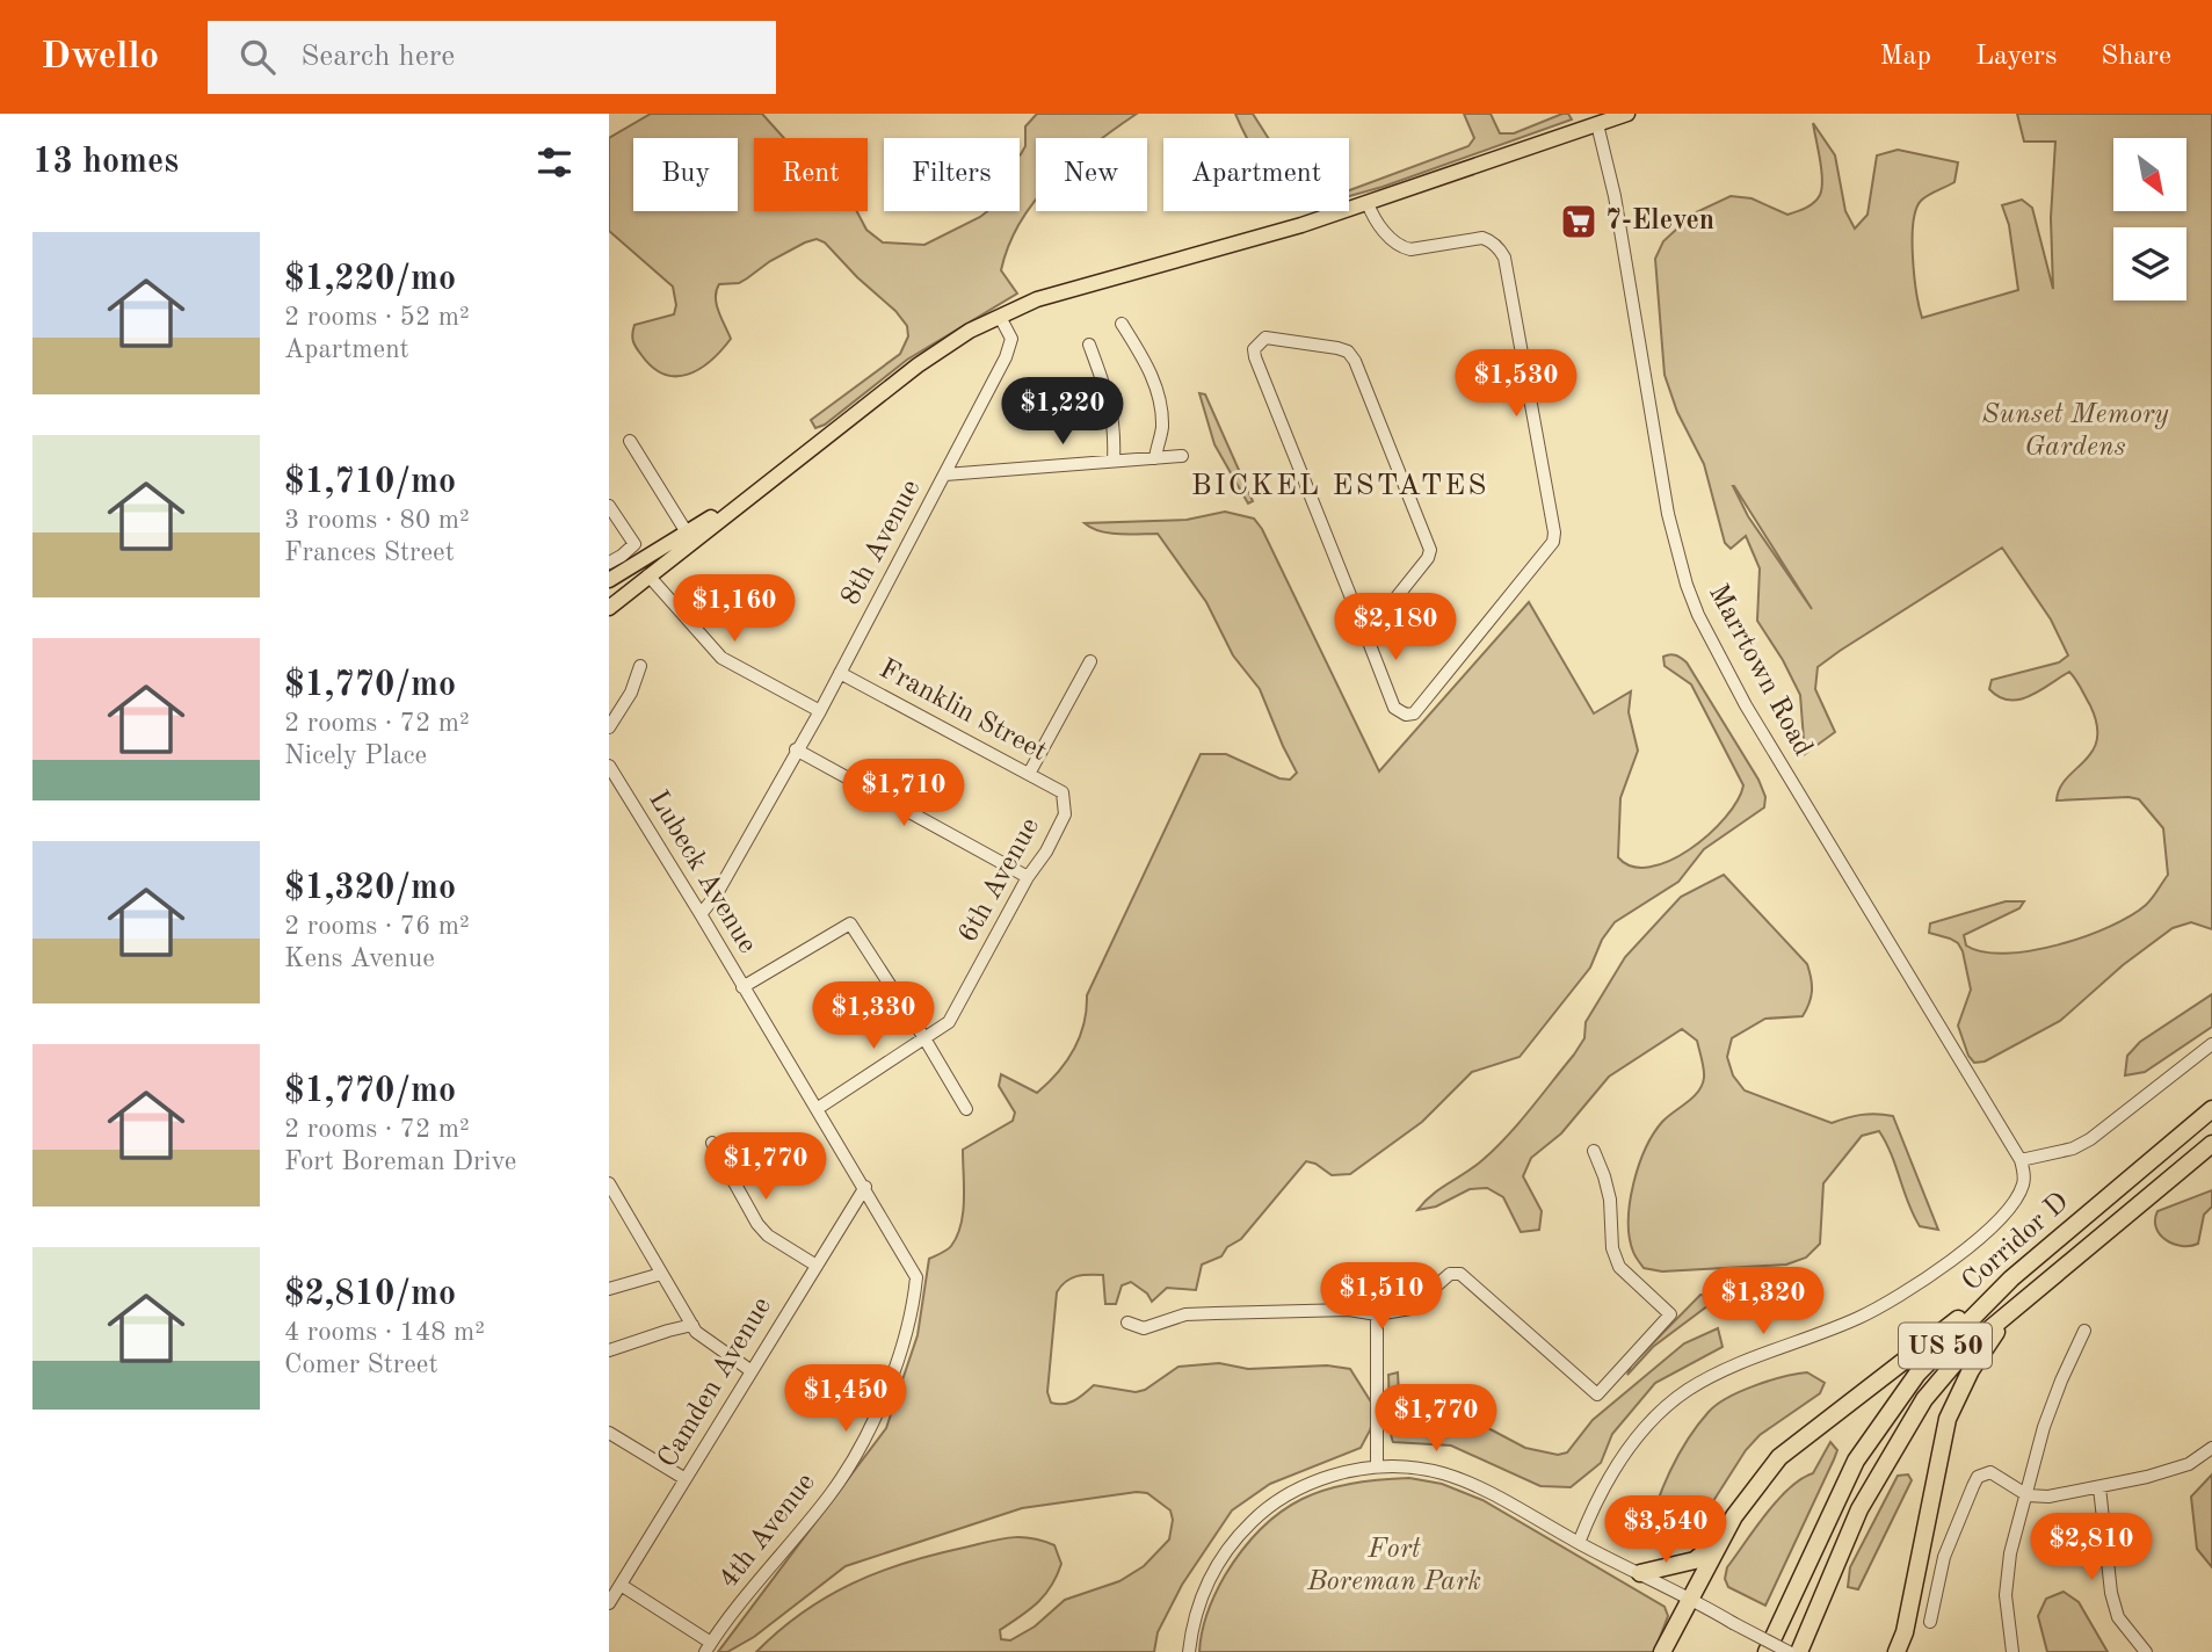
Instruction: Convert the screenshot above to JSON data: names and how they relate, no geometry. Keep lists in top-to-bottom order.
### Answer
{
  "streets": {
    "highway": ["Corridor D", "US 50"],
    "street": [
      "8th Avenue",
      "Marrtown Road",
      "Franklin Street",
      "Lubeck Avenue",
      "6th Avenue",
      "Camden Avenue",
      "4th Avenue"
    ]
  },
  "crossings": [
    ["8th Avenue", "Franklin Street"],
    ["8th Avenue", "Lubeck Avenue"],
    ["Franklin Street", "6th Avenue"],
    ["Lubeck Avenue", "6th Avenue"],
    ["Lubeck Avenue", "4th Avenue"],
    ["Camden Avenue", "4th Avenue"]
  ],
  "districts": ["BICKEL ESTATES"],
  "parks": ["Sunset Memory Gardens", "Fort Boreman Park"],
  "places": {
    "supermarket": ["7-Eleven"]
  },
  "north": "bottom right",
  "page": {
    "header": "Dwello",
    "search": "Search here",
    "nav": ["Map", "Layers", "Share"],
    "heading": "13 homes",
    "chip": [
      "Buy",
      "Rent",
      "Filters",
      "New",
      "Apartment"
    ],
    "list": [
      {
        "name": "$1,220/mo",
        "note": "2 rooms · 52 m² · Apartment"
      },
      {
        "name": "$1,710/mo",
        "note": "3 rooms · 80 m² · Frances Street"
      },
      {
        "name": "$1,770/mo",
        "note": "2 rooms · 72 m² · Nicely Place"
      },
      {
        "name": "$1,320/mo",
        "note": "2 rooms · 76 m² · Kens Avenue"
      },
      {
        "name": "$1,770/mo",
        "note": "2 rooms · 72 m² · Fort Boreman Drive"
      },
      {
        "name": "$2,810/mo",
        "note": "4 rooms · 148 m² · Comer Street"
      }
    ],
    "price": [
      "$1,530",
      "$1,220",
      "$1,160",
      "$2,180",
      "$1,710",
      "$1,330",
      "$1,770",
      "$1,510",
      "$1,320",
      "$1,450",
      "$1,770",
      "$3,540",
      "$2,810"
    ]
  }
}
